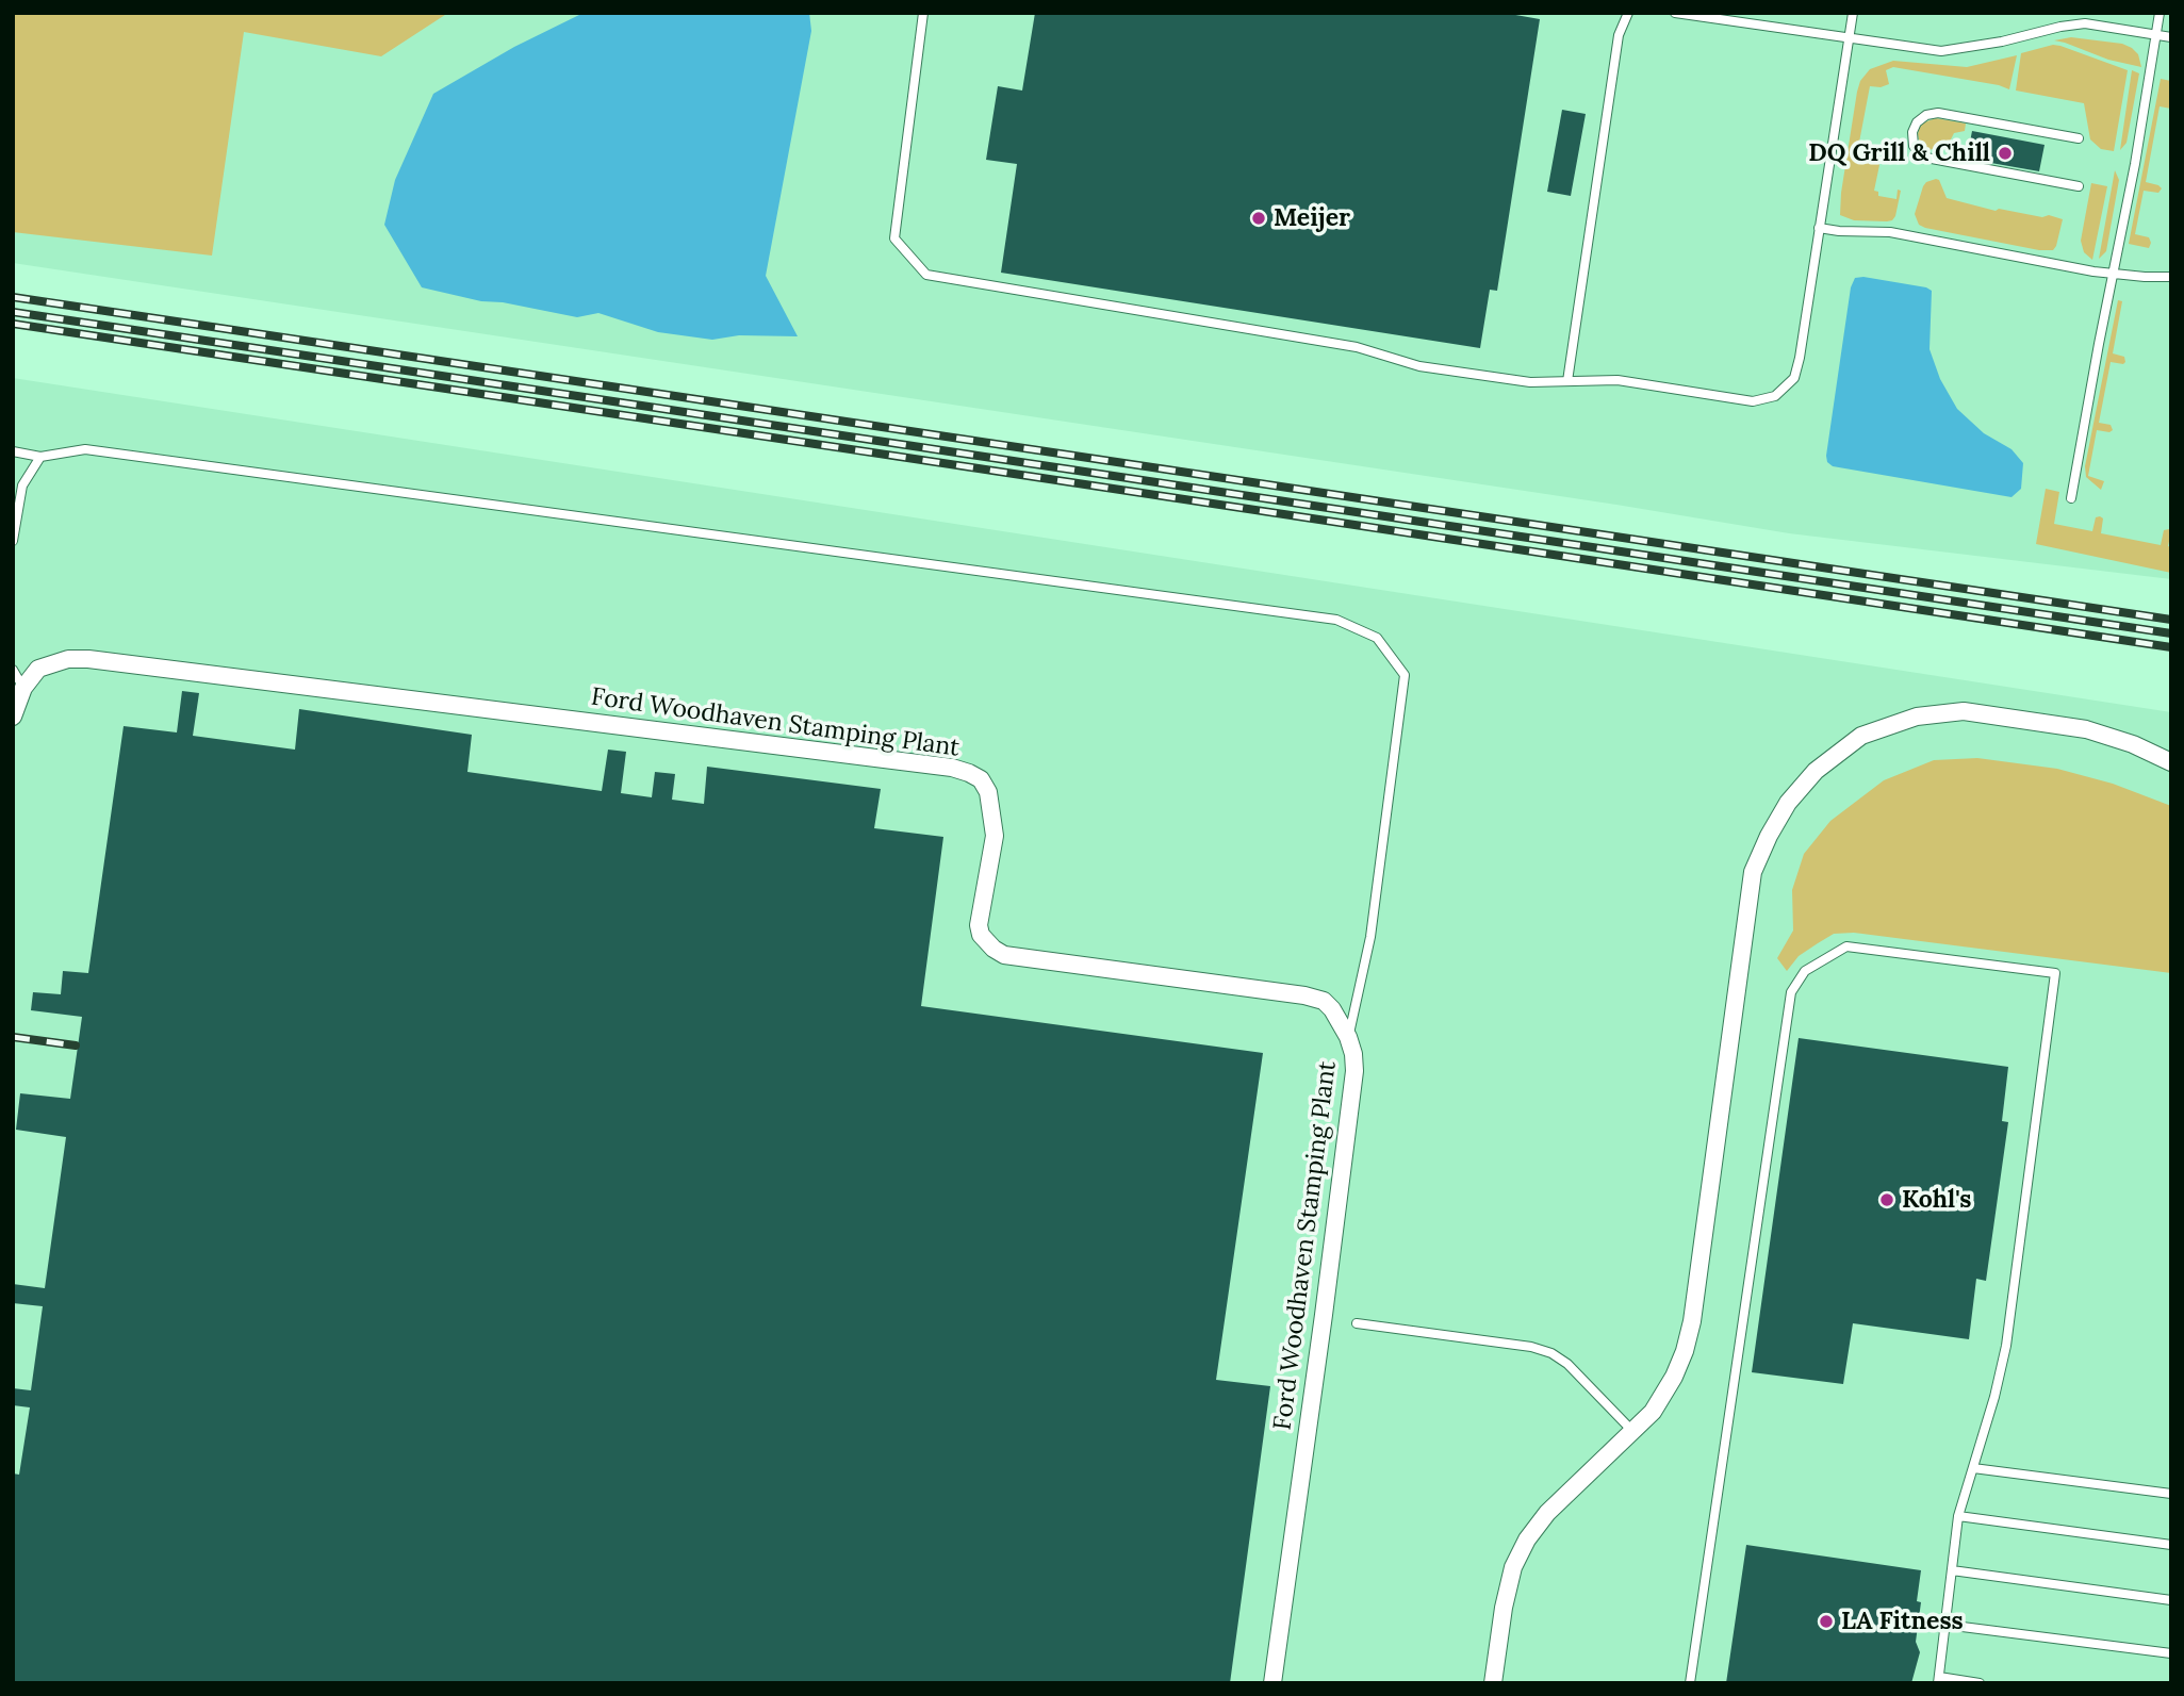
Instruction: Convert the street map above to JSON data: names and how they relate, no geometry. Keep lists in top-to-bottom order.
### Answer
{
  "streets": {
    "street": ["Ford Woodhaven Stamping Plant"]
  },
  "places": [
    "DQ Grill & Chill",
    "Meijer",
    "Kohl's",
    "LA Fitness"
  ]
}
